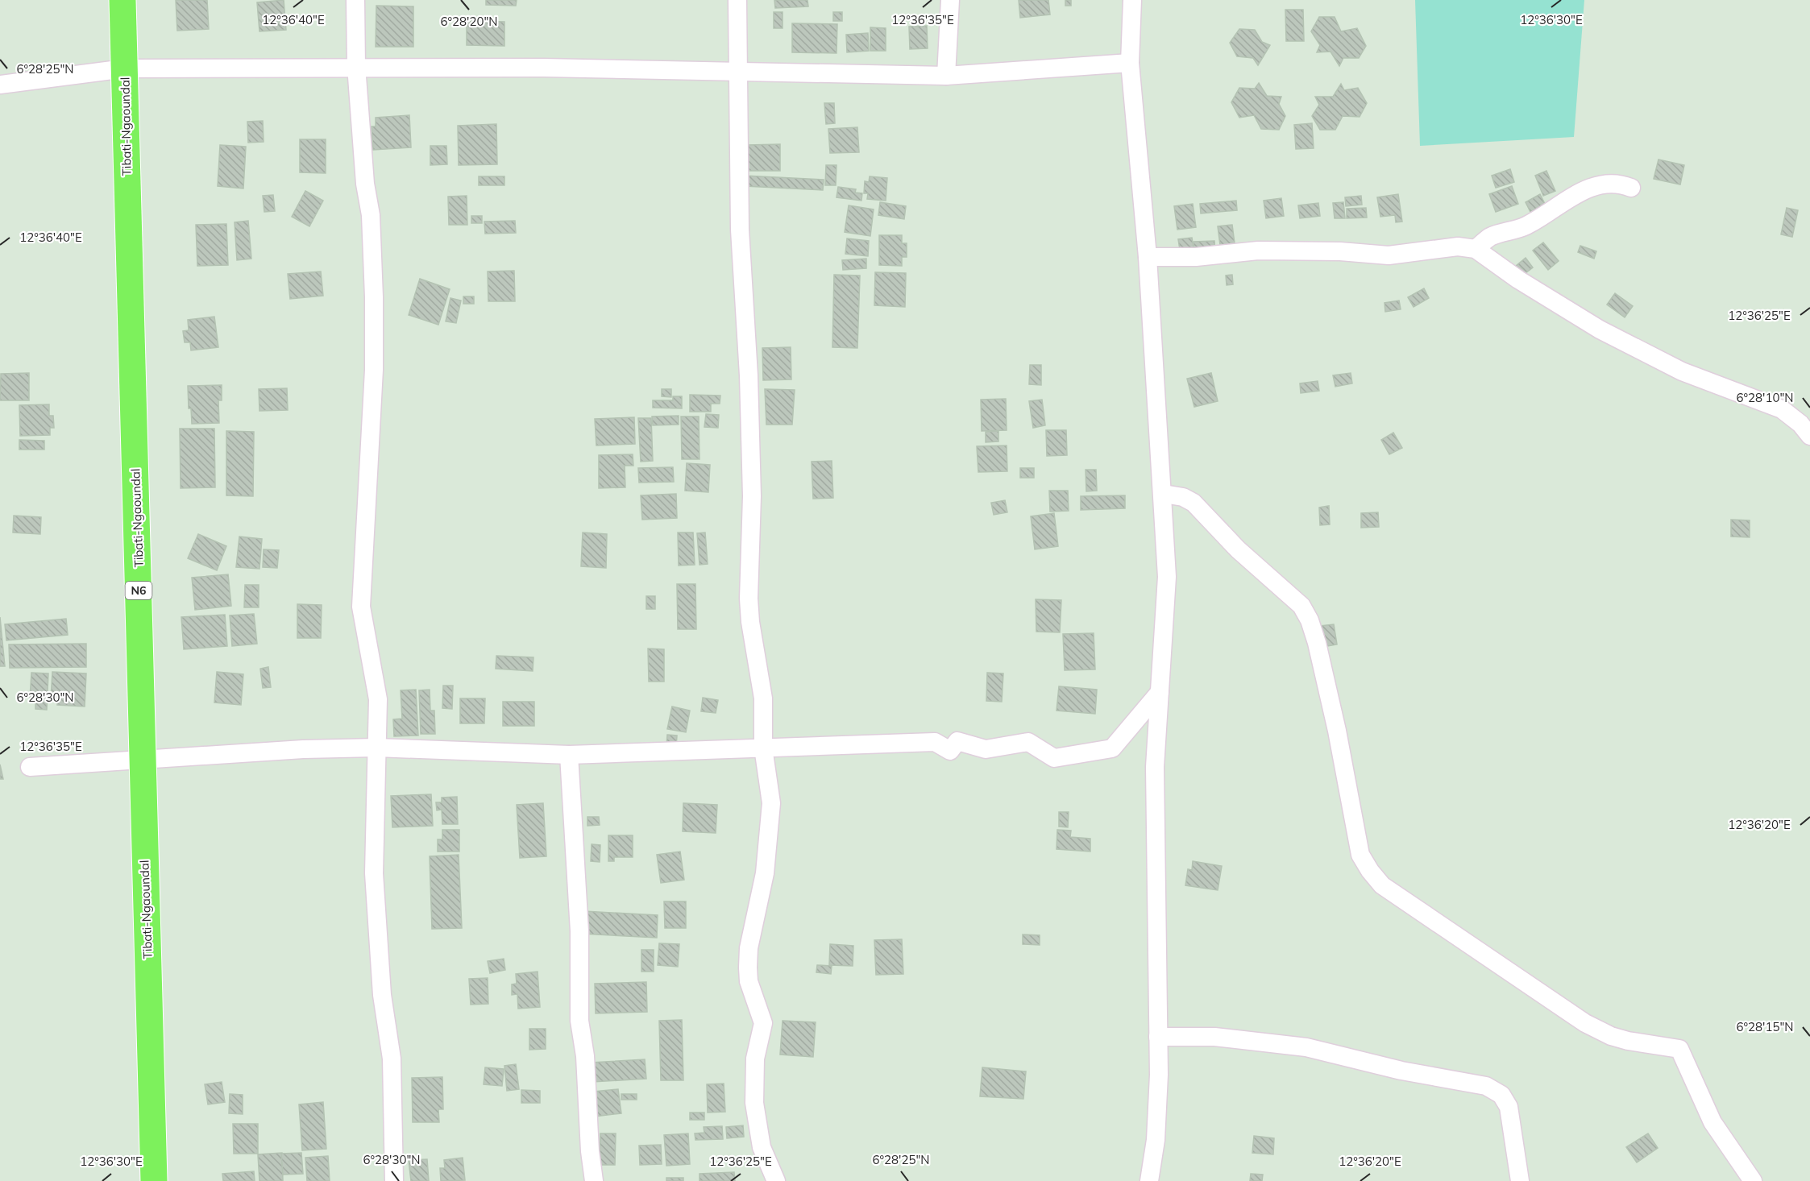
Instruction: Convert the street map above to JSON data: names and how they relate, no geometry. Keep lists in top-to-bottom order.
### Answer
{
  "streets": {
    "highway": ["Tibati-Ngaoundal", "N6"]
  },
  "coordinates": [
    "12°36'40\"E",
    "12°36'35\"E",
    "12°36'30\"E",
    "6°28'20\"N",
    "6°28'25\"N",
    "12°36'25\"E",
    "6°28'10\"N",
    "6°28'30\"N",
    "12°36'20\"E",
    "6°28'15\"N"
  ]
}
